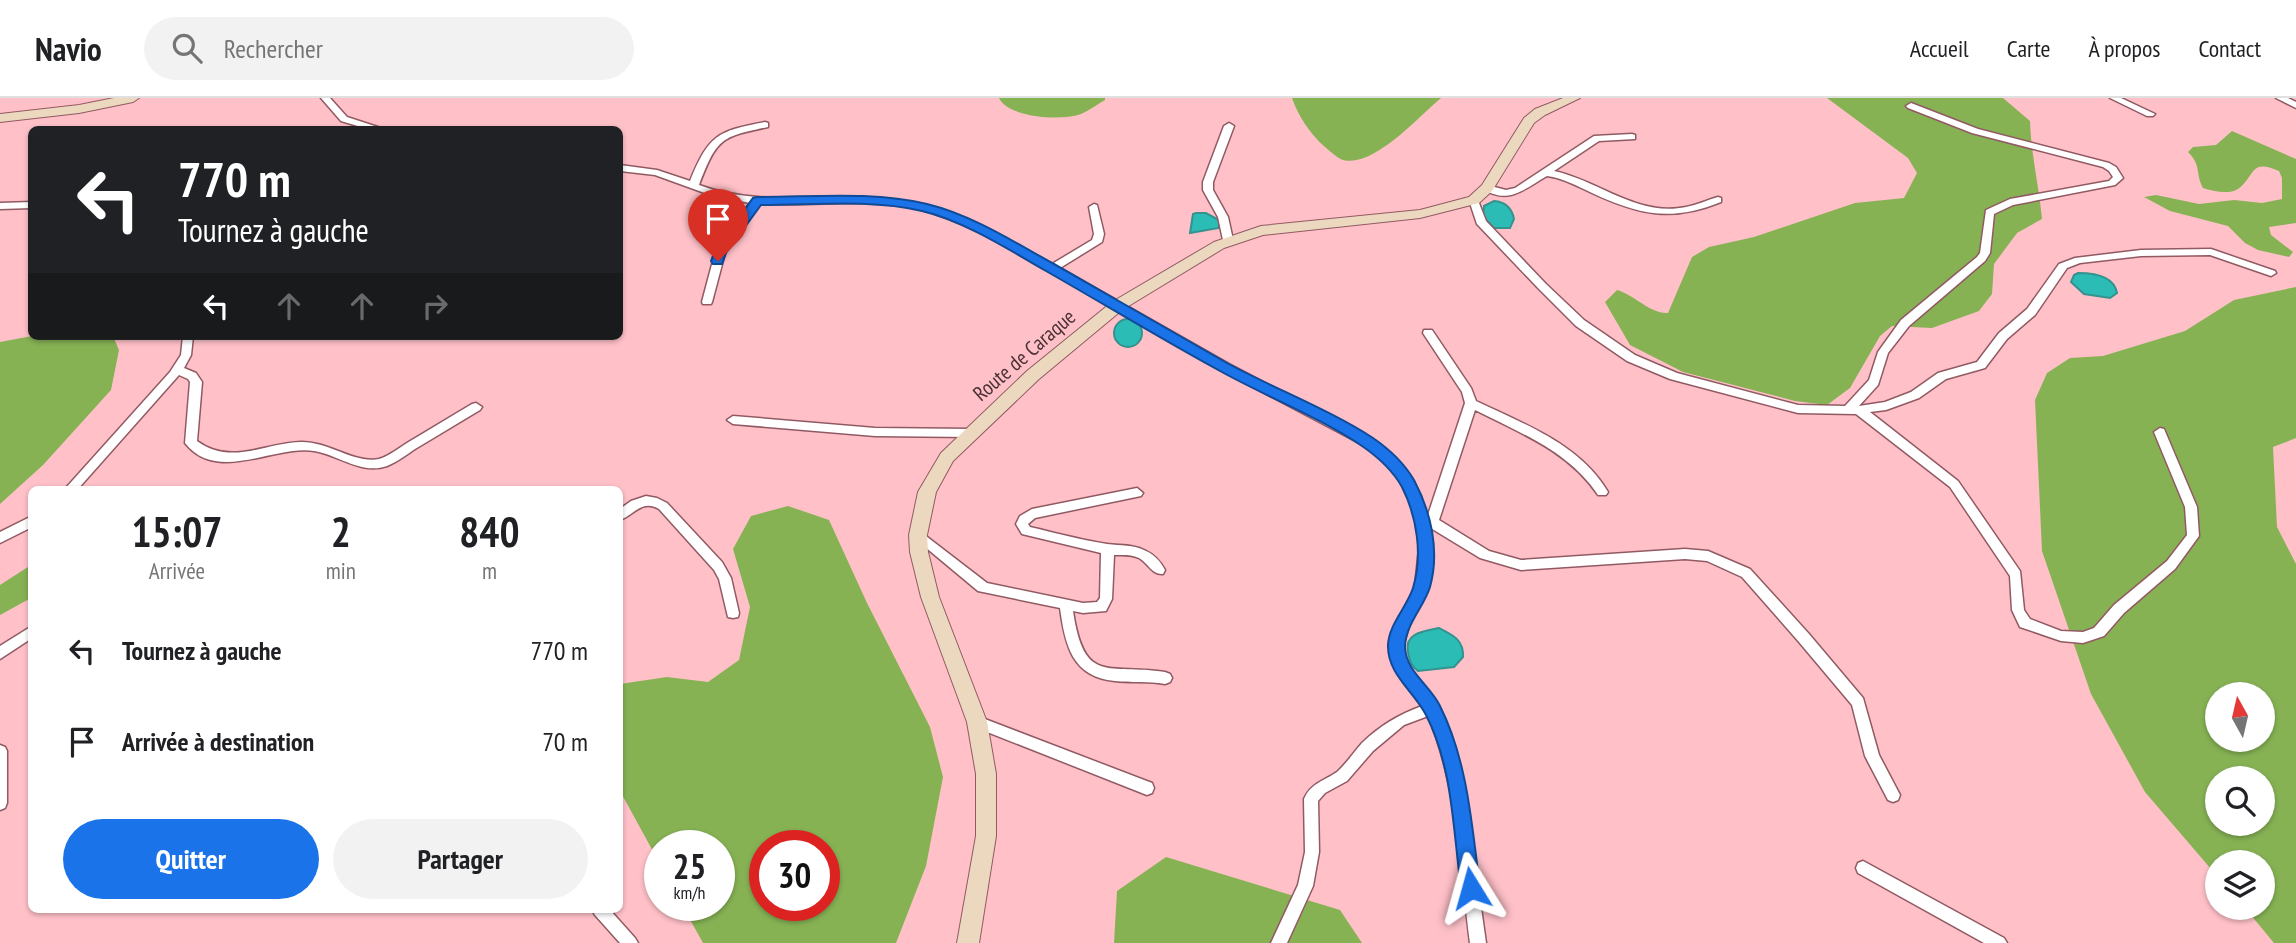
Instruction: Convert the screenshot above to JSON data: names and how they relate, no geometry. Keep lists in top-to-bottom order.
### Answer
{
  "streets": {
    "street": ["Route de Caraque"]
  },
  "north": "top",
  "page": {
    "header": "Navio",
    "search": "Rechercher",
    "nav": [
      "Accueil",
      "Carte",
      "À propos",
      "Contact"
    ],
    "turn": ["770 m", "Tournez à gauche"],
    "eta": [
      "15:07",
      "Arrivée",
      "2",
      "min",
      "840",
      "m"
    ],
    "list": [
      {
        "name": "Tournez à gauche",
        "value": "770 m"
      },
      {
        "name": "Arrivée à destination",
        "value": "70 m"
      }
    ],
    "buttons": ["Quitter", "Partager"],
    "speed": "25 km/h",
    "limit": "30"
  }
}
